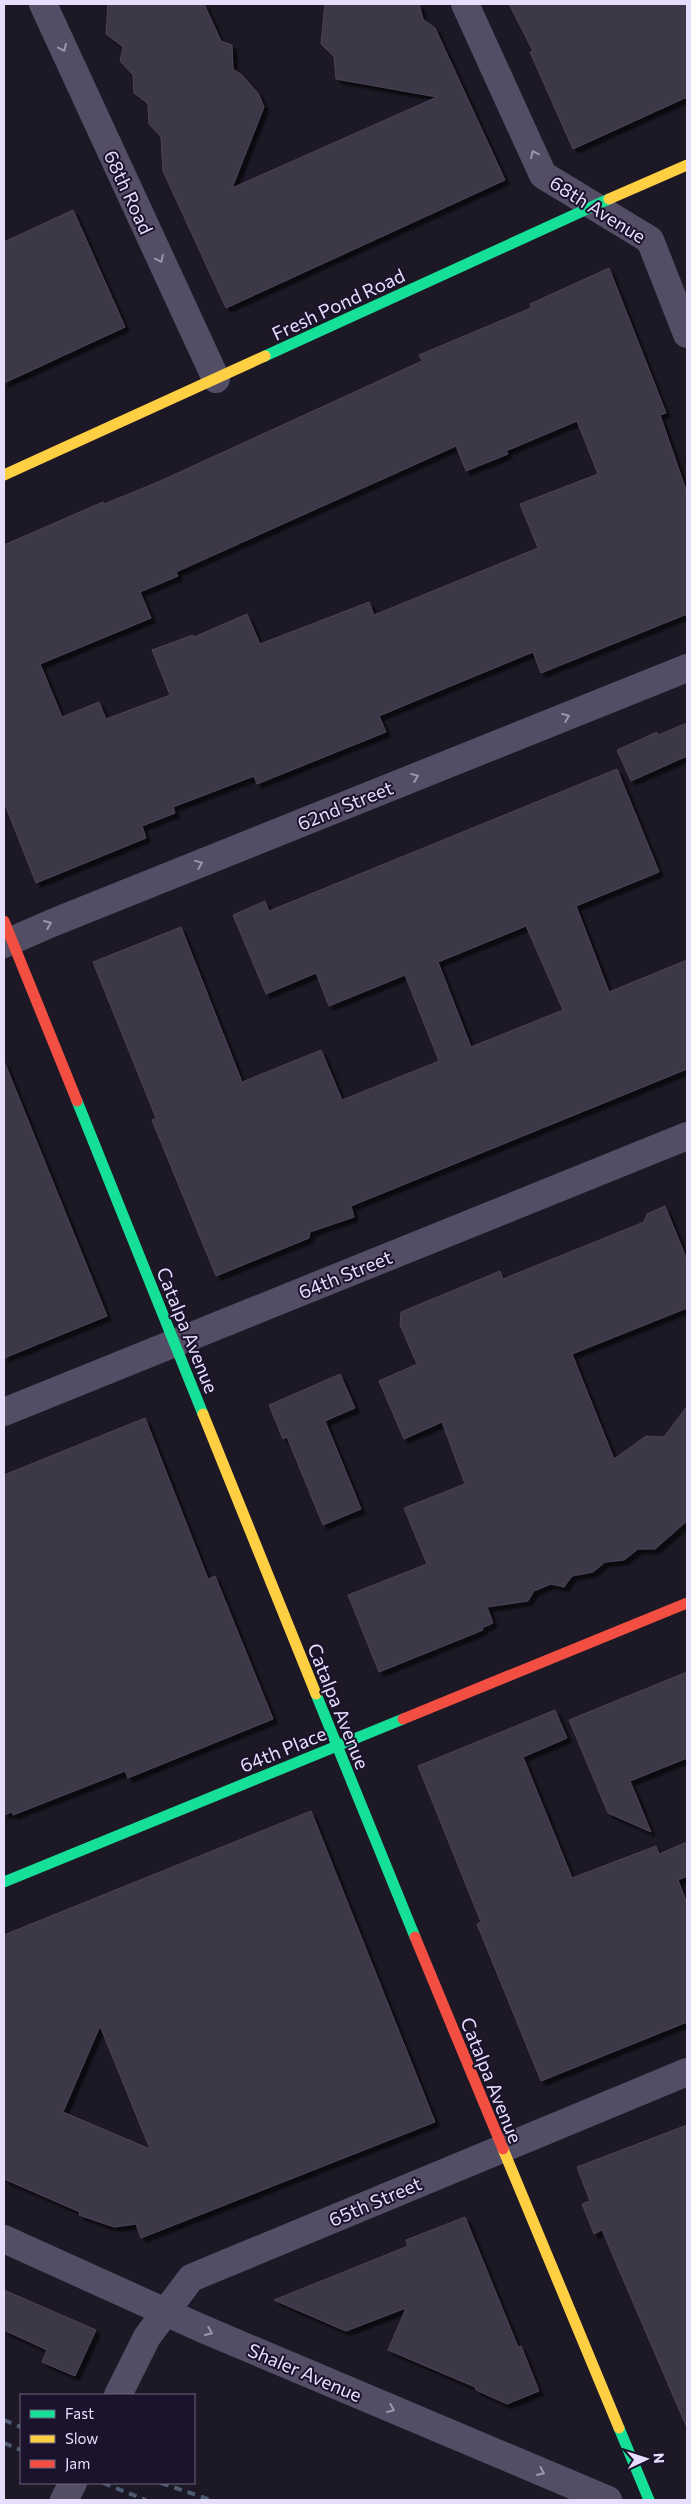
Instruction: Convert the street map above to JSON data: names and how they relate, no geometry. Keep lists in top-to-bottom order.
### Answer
{
  "streets": {
    "street": [
      "68th Road",
      "68th Avenue",
      "Fresh Pond Road",
      "62nd Street",
      "64th Street",
      "Catalpa Avenue",
      "64th Place",
      "65th Street",
      "Shaler Avenue"
    ]
  },
  "crossings": [
    ["68th Road", "Fresh Pond Road"],
    ["68th Avenue", "Fresh Pond Road"],
    ["62nd Street", "Catalpa Avenue"],
    ["64th Street", "Catalpa Avenue"],
    ["Catalpa Avenue", "64th Place"],
    ["Catalpa Avenue", "65th Street"],
    ["65th Street", "Shaler Avenue"]
  ],
  "one_way": [
    "68th Road",
    "68th Avenue",
    "62nd Street",
    "Shaler Avenue"
  ],
  "legend": ["Fast", "Slow", "Jam"],
  "north": "right"
}
